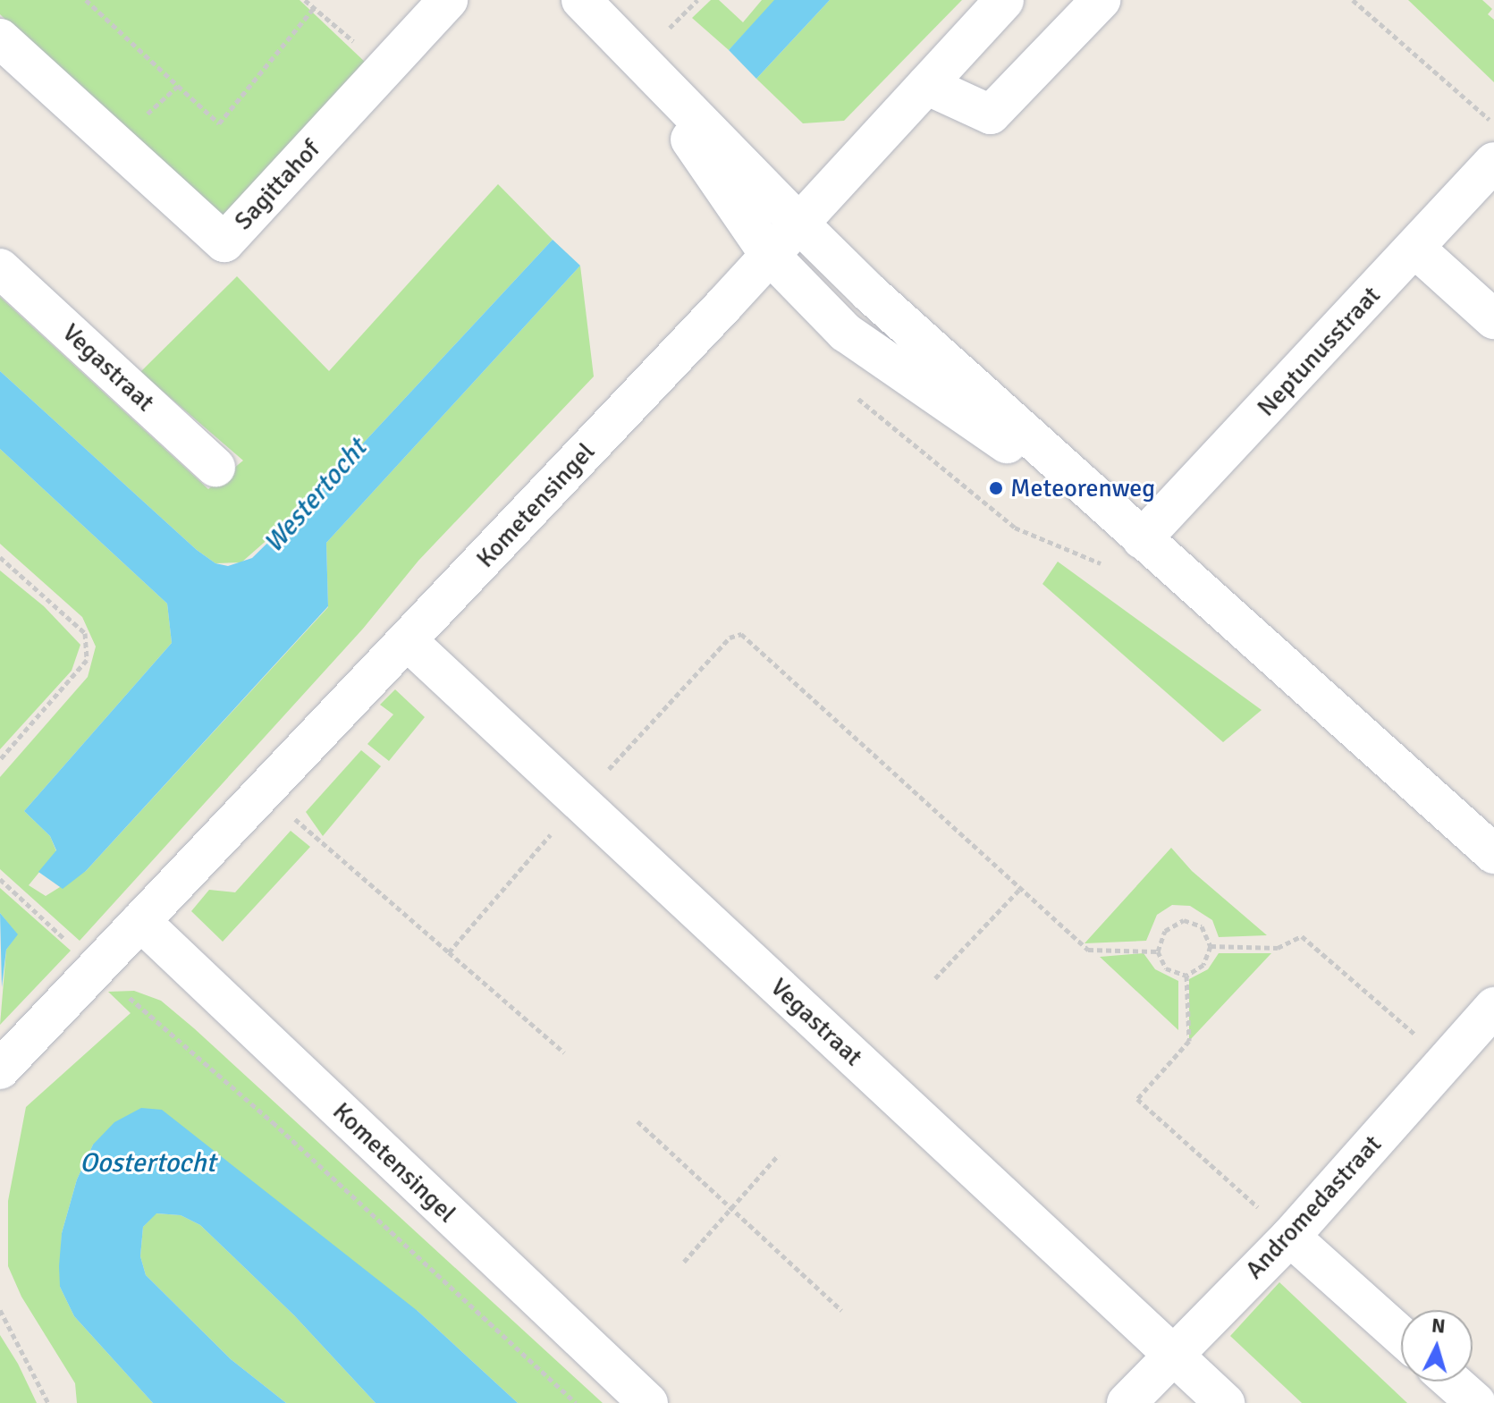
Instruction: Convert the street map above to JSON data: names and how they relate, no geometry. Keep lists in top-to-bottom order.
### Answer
{
  "streets": {
    "street": [
      "Sagittahof",
      "Neptunusstraat",
      "Vegastraat",
      "Kometensingel",
      "Andromedastraat"
    ]
  },
  "crossings": [
    ["Vegastraat", "Kometensingel"],
    ["Vegastraat", "Andromedastraat"]
  ],
  "water": ["Westertocht", "Oostertocht"],
  "places": ["Meteorenweg"],
  "north": "top"
}
